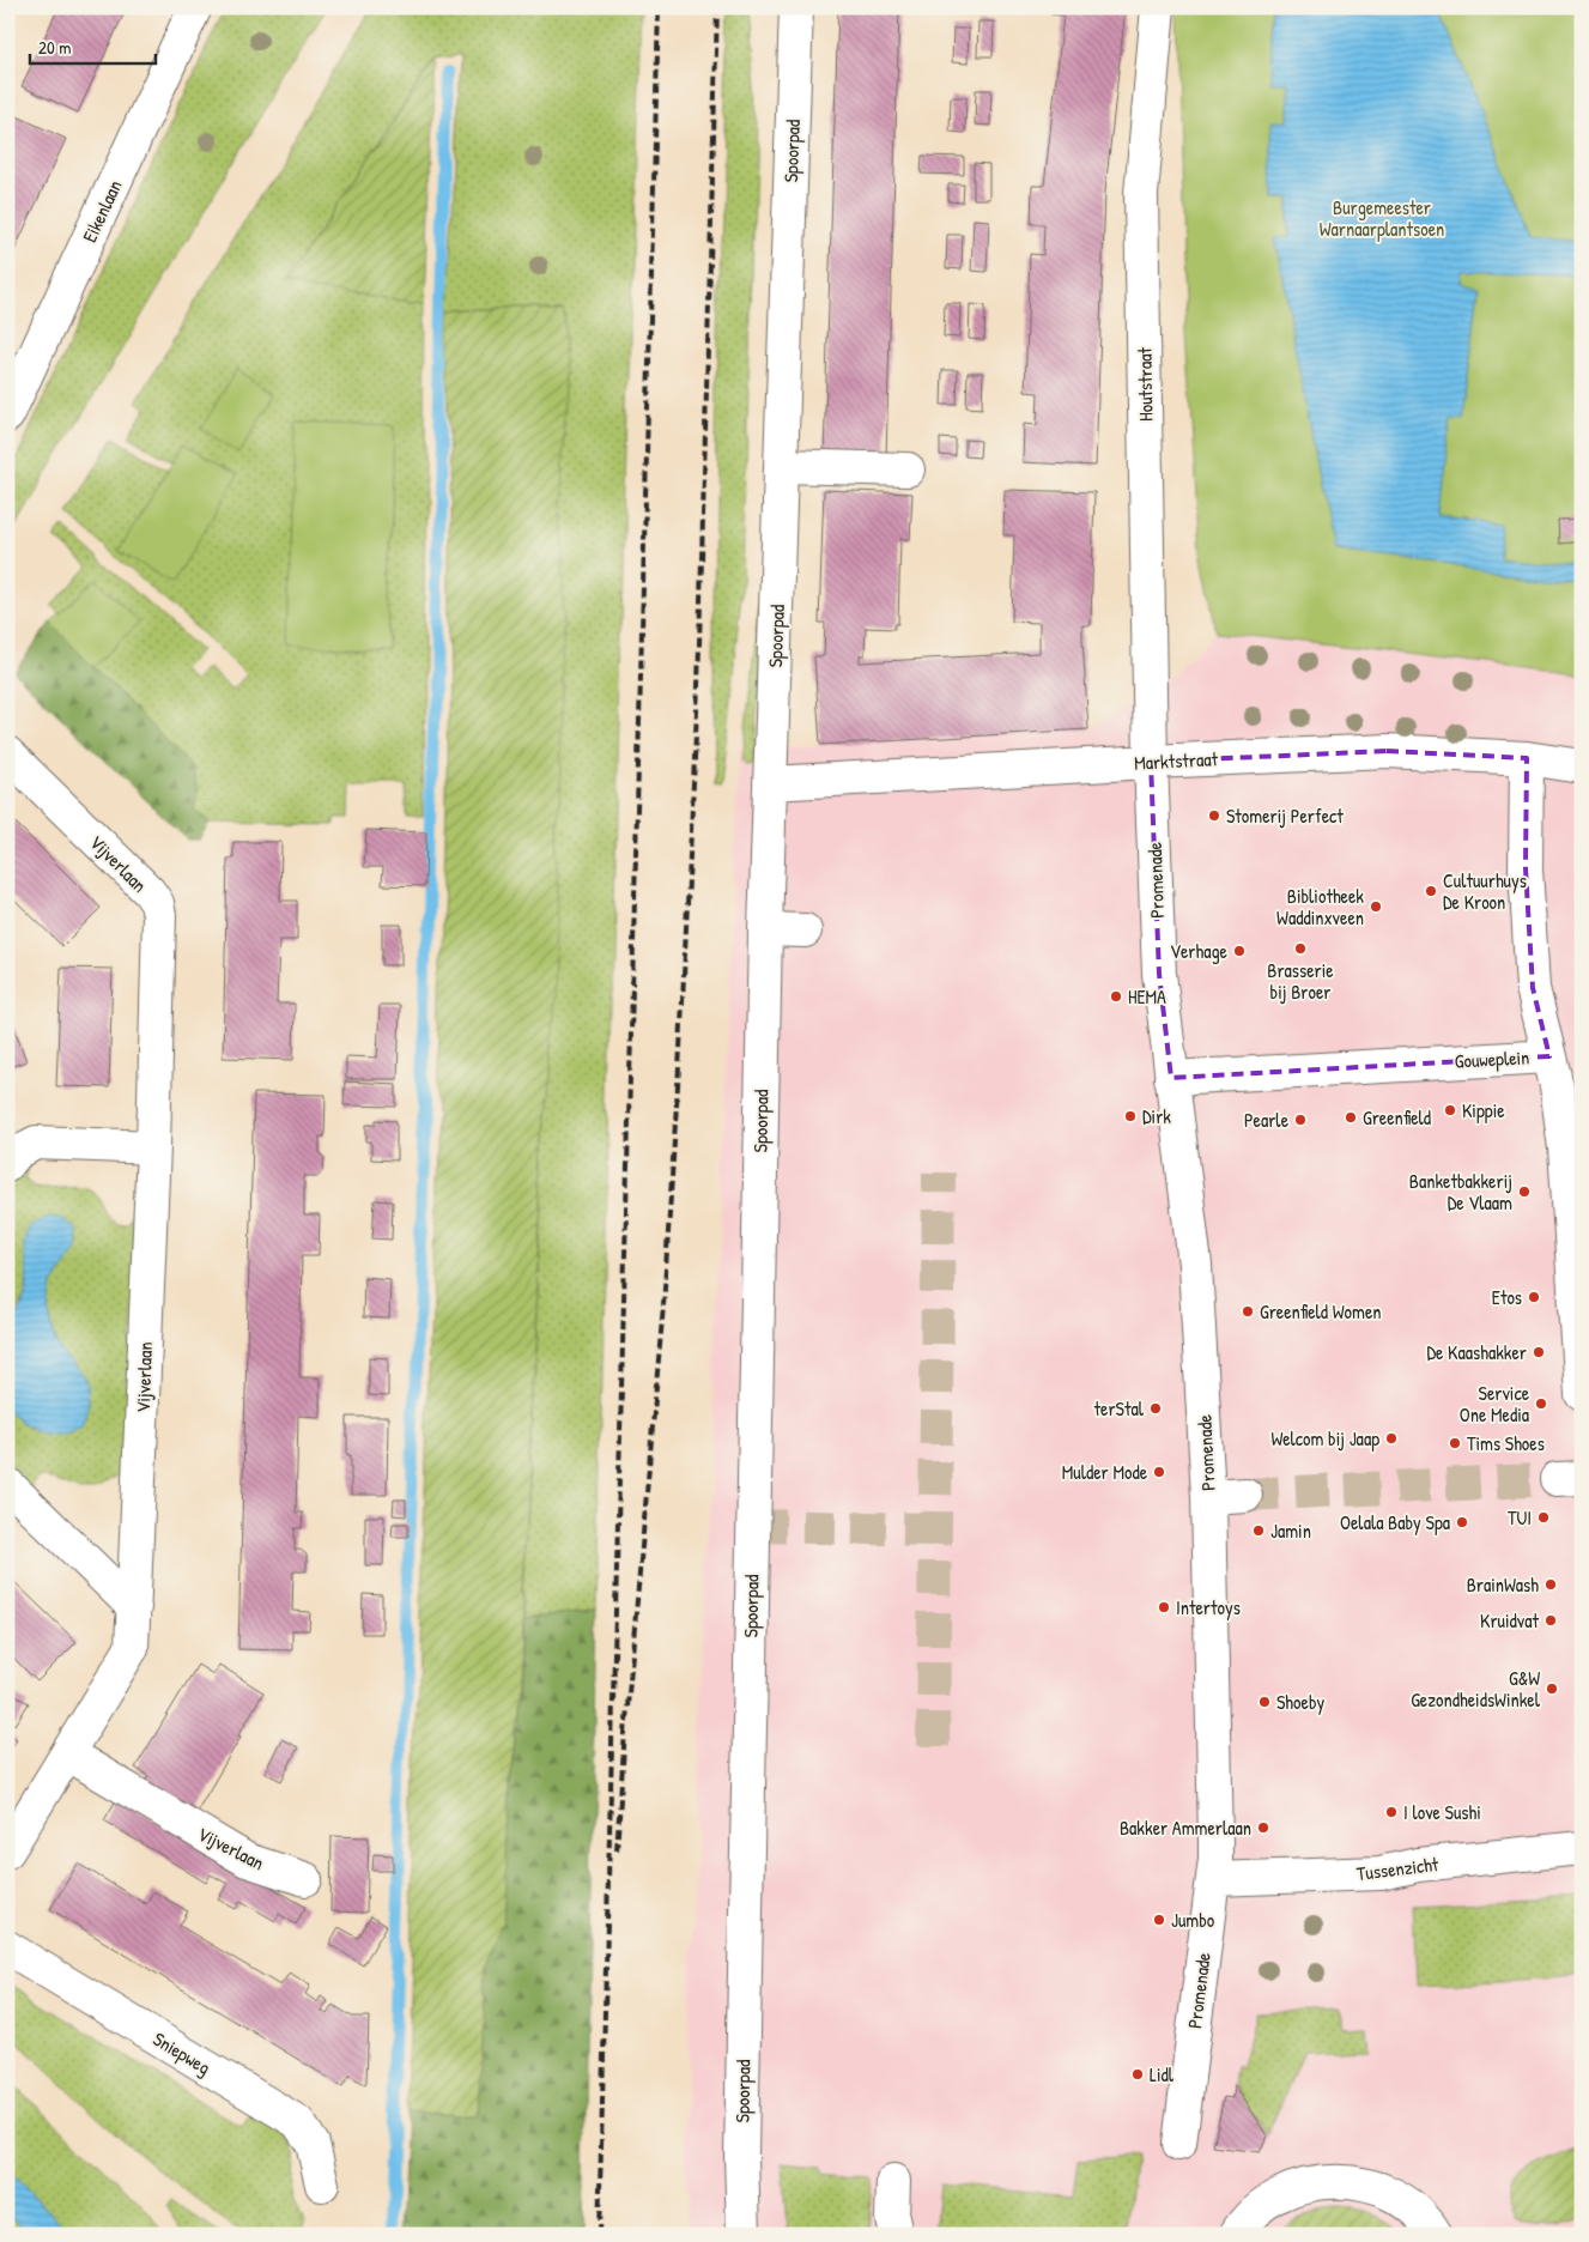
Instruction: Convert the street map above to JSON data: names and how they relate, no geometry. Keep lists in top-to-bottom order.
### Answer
{
  "streets": {
    "street": [
      "Spoorpad",
      "Eikenlaan",
      "Houtstraat",
      "Marktstraat",
      "Vijverlaan",
      "Promenade",
      "Gouweplein",
      "Tussenzicht",
      "Sniepweg"
    ]
  },
  "crossings": [
    ["Spoorpad", "Marktstraat"],
    ["Houtstraat", "Marktstraat"],
    ["Houtstraat", "Promenade"],
    ["Marktstraat", "Promenade"],
    ["Marktstraat", "Gouweplein"],
    ["Promenade", "Gouweplein"],
    ["Promenade", "Tussenzicht"]
  ],
  "parks": ["Burgemeester Warnaarplantsoen"],
  "places": [
    "Stomerij Perfect",
    "Cultuurhuys De Kroon",
    "Bibliotheek Waddinxveen",
    "Brasserie bij Broer",
    "Verhage",
    "HEMA",
    "Kippie",
    "Dirk",
    "Greenfield",
    "Pearle",
    "Banketbakkerij De Vlaam",
    "Etos",
    "Greenfield Women",
    "De Kaashakker",
    "Service One Media",
    "terStal",
    "Welcom bij Jaap",
    "Tims Shoes",
    "Mulder Mode",
    "TUI",
    "Oelala Baby Spa",
    "Jamin",
    "BrainWash",
    "Intertoys",
    "Kruidvat",
    "G&W GezondheidsWinkel",
    "Shoeby",
    "I love Sushi",
    "Bakker Ammerlaan",
    "Jumbo",
    "Lidl"
  ],
  "scale_bar": "20 m"
}
